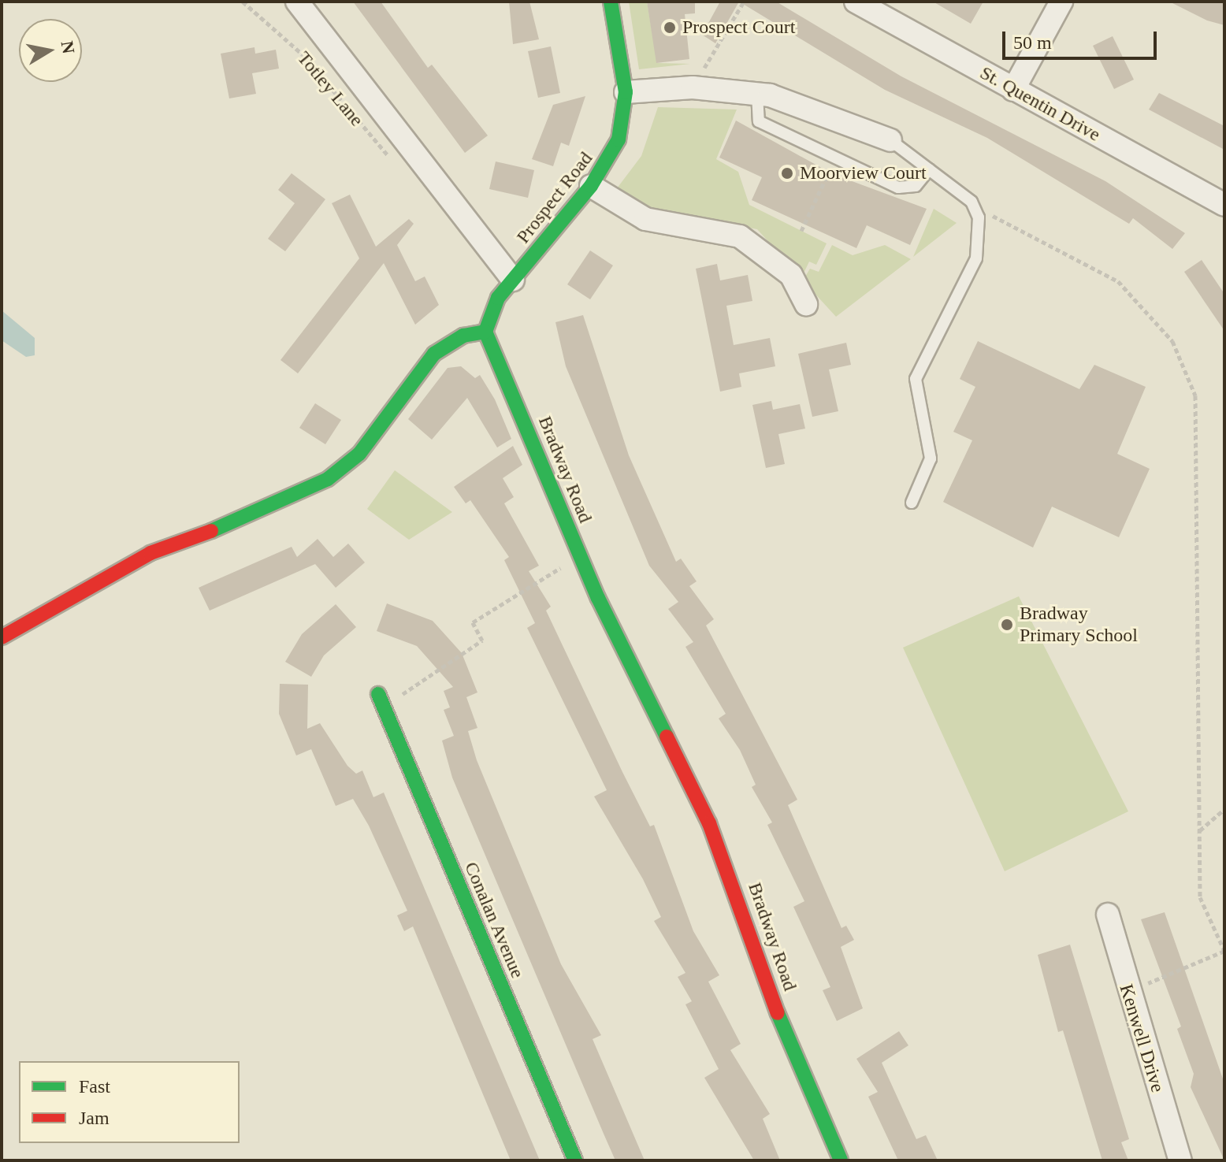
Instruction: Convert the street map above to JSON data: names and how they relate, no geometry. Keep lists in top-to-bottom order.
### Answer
{
  "streets": {
    "main road": ["Prospect Road", "Bradway Road", "Conalan Avenue"],
    "street": ["Totley Lane", "St. Quentin Drive", "Kenwell Drive"]
  },
  "crossings": [
    ["Totley Lane", "Prospect Road"],
    ["Prospect Road", "Bradway Road"]
  ],
  "places": ["Prospect Court", "Moorview Court", "Bradway Primary School"],
  "legend": ["Fast", "Jam"],
  "scale_bar": "50 m",
  "north": "right"
}
